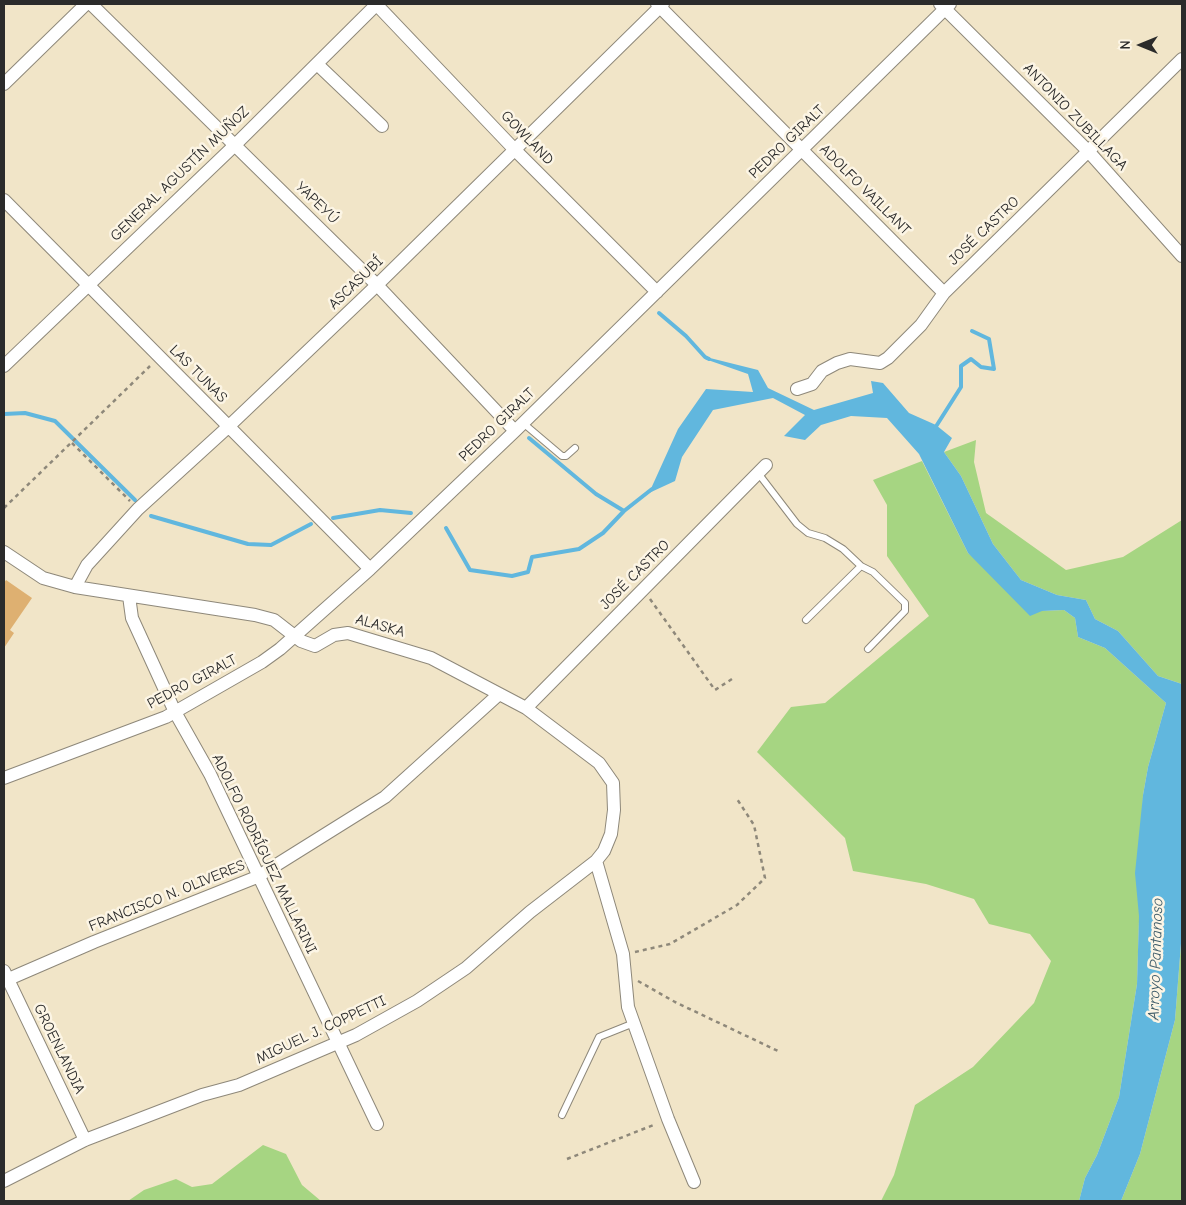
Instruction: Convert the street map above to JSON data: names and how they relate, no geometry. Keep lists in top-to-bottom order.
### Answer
{
  "streets": {
    "street": [
      "ANTONIO ZUBILLAGA",
      "GOWLAND",
      "PEDRO GIRALT",
      "GENERAL AGUSTÍN MUÑOZ",
      "ADOLFO VAILLANT",
      "YAPEYÚ",
      "JOSÉ CASTRO",
      "ASCASUBÍ",
      "LAS TUNAS",
      "ALASKA",
      "ADOLFO RODRÍGUEZ MALLARINI",
      "FRANCISCO N. OLIVERES",
      "MIGUEL J. COPPETTI",
      "GROENLANDIA"
    ]
  },
  "crossings": [
    ["ANTONIO ZUBILLAGA", "PEDRO GIRALT"],
    ["ANTONIO ZUBILLAGA", "JOSÉ CASTRO"],
    ["GOWLAND", "PEDRO GIRALT"],
    ["GOWLAND", "GENERAL AGUSTÍN MUÑOZ"],
    ["GOWLAND", "ASCASUBÍ"],
    ["PEDRO GIRALT", "ADOLFO VAILLANT"],
    ["PEDRO GIRALT", "YAPEYÚ"],
    ["PEDRO GIRALT", "LAS TUNAS"],
    ["PEDRO GIRALT", "ALASKA"],
    ["PEDRO GIRALT", "ADOLFO RODRÍGUEZ MALLARINI"],
    ["GENERAL AGUSTÍN MUÑOZ", "YAPEYÚ"],
    ["GENERAL AGUSTÍN MUÑOZ", "LAS TUNAS"],
    ["ADOLFO VAILLANT", "JOSÉ CASTRO"],
    ["ADOLFO VAILLANT", "ASCASUBÍ"],
    ["YAPEYÚ", "ASCASUBÍ"],
    ["JOSÉ CASTRO", "ALASKA"],
    ["ASCASUBÍ", "LAS TUNAS"],
    ["ASCASUBÍ", "ALASKA"],
    ["ALASKA", "ADOLFO RODRÍGUEZ MALLARINI"],
    ["ALASKA", "FRANCISCO N. OLIVERES"],
    ["ALASKA", "MIGUEL J. COPPETTI"],
    ["ADOLFO RODRÍGUEZ MALLARINI", "FRANCISCO N. OLIVERES"],
    ["ADOLFO RODRÍGUEZ MALLARINI", "MIGUEL J. COPPETTI"],
    ["FRANCISCO N. OLIVERES", "GROENLANDIA"],
    ["MIGUEL J. COPPETTI", "GROENLANDIA"]
  ],
  "water": ["Arroyo Pantanoso"],
  "north": "left"
}
